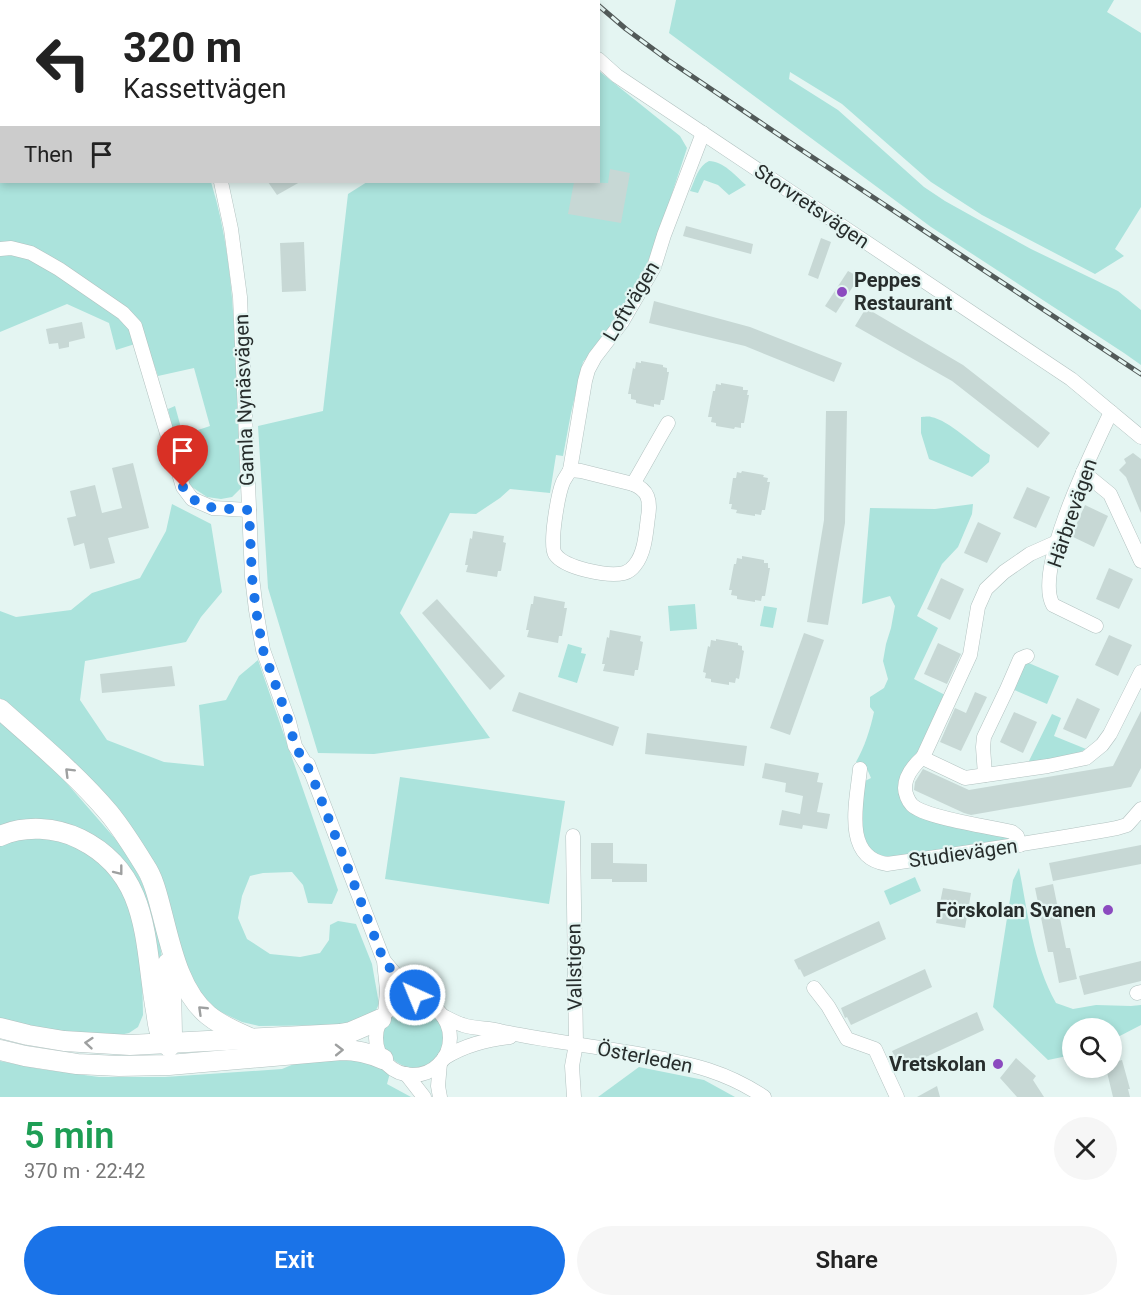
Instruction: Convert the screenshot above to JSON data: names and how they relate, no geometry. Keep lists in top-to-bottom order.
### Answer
{
  "streets": {
    "street": [
      "Storvretsvägen",
      "Loftvägen",
      "Gamla Nynäsvägen",
      "Härbrevägen",
      "Studievägen",
      "Vallstigen",
      "Österleden"
    ]
  },
  "crossings": [
    ["Storvretsvägen", "Loftvägen"],
    ["Storvretsvägen", "Härbrevägen"],
    ["Gamla Nynäsvägen", "Österleden"],
    ["Vallstigen", "Österleden"]
  ],
  "places": ["Peppes Restaurant", "Förskolan Svanen", "Vretskolan"],
  "page": {
    "turn": ["320 m", "Kassettvägen"],
    "then": "Then",
    "heading": ["5 min", "370 m · 22:42"],
    "buttons": ["Exit", "Share"]
  }
}
